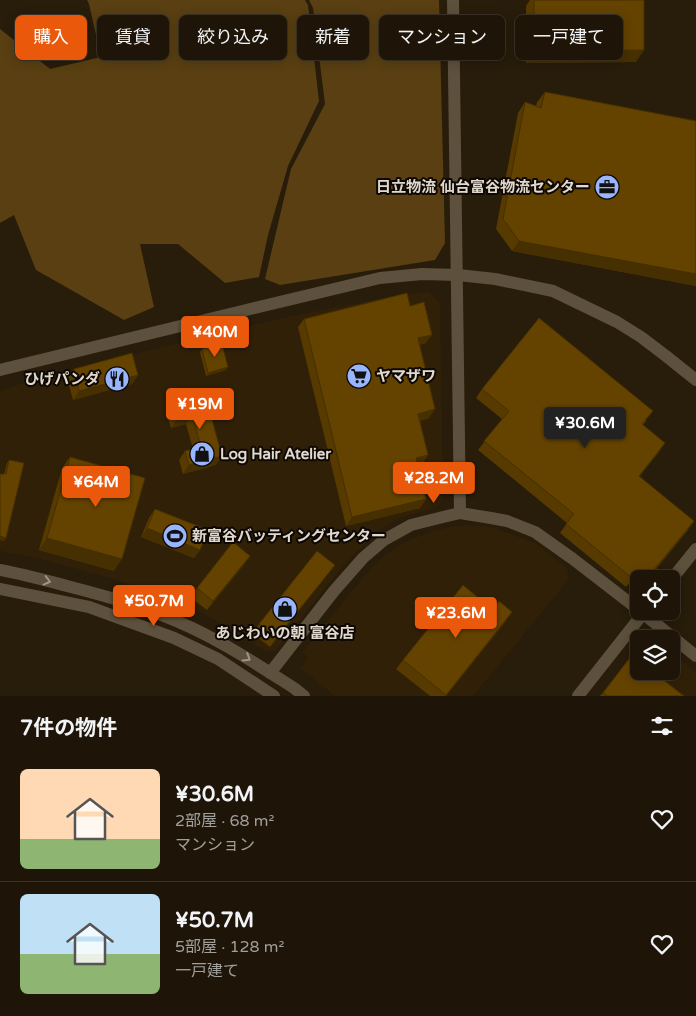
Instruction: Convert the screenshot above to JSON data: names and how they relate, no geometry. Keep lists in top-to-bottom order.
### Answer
{
  "places": {
    "office": ["日立物流 仙台富谷物流センター"],
    "supermarket": ["ヤマザワ"],
    "restaurant": ["ひげパンダ"],
    "shop": ["Log Hair Atelier", "あじわいの朝 富谷店"],
    "sports": ["新富谷バッティングセンター"]
  },
  "page": {
    "chip": [
      "購入",
      "賃貸",
      "絞り込み",
      "新着",
      "マンション",
      "一戸建て"
    ],
    "price": [
      "¥40M",
      "¥19M",
      "¥30.6M",
      "¥28.2M",
      "¥64M",
      "¥50.7M",
      "¥23.6M"
    ],
    "heading": "7件の物件",
    "list": [
      {
        "name": "¥30.6M",
        "note": "2部屋 · 68 m² · マンション"
      },
      {
        "name": "¥50.7M",
        "note": "5部屋 · 128 m² · 一戸建て"
      }
    ]
  }
}
